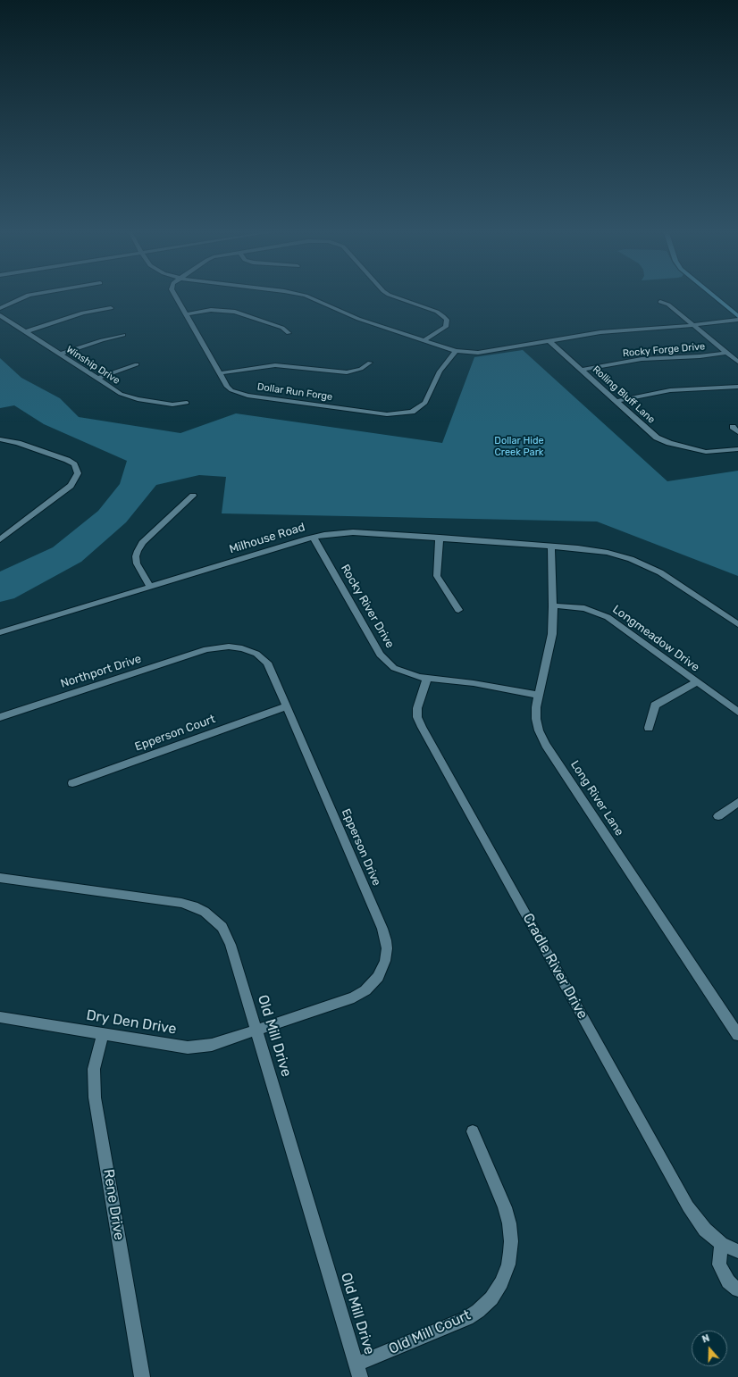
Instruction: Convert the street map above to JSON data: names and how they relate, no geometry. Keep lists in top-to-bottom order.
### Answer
{
  "streets": {
    "street": [
      "Rocky Forge Drive",
      "Winship Drive",
      "Dollar Run Forge",
      "Rolling Bluff Lane",
      "Milhouse Road",
      "Rocky River Drive",
      "Longmeadow Drive",
      "Northport Drive",
      "Epperson Court",
      "Long River Lane",
      "Epperson Drive",
      "Cradle River Drive",
      "Dry Den Drive",
      "Old Mill Drive",
      "Rene Drive",
      "Old Mill Court"
    ]
  },
  "crossings": [
    ["Rocky Forge Drive", "Rolling Bluff Lane"],
    ["Milhouse Road", "Rocky River Drive"],
    ["Milhouse Road", "Long River Lane"],
    ["Rocky River Drive", "Long River Lane"],
    ["Rocky River Drive", "Cradle River Drive"],
    ["Longmeadow Drive", "Long River Lane"],
    ["Northport Drive", "Epperson Drive"],
    ["Epperson Court", "Epperson Drive"],
    ["Epperson Drive", "Dry Den Drive"],
    ["Epperson Drive", "Old Mill Drive"],
    ["Dry Den Drive", "Old Mill Drive"],
    ["Dry Den Drive", "Rene Drive"],
    ["Old Mill Drive", "Old Mill Court"]
  ],
  "parks": ["Dollar Hide Creek Park"],
  "north": "top"
}
